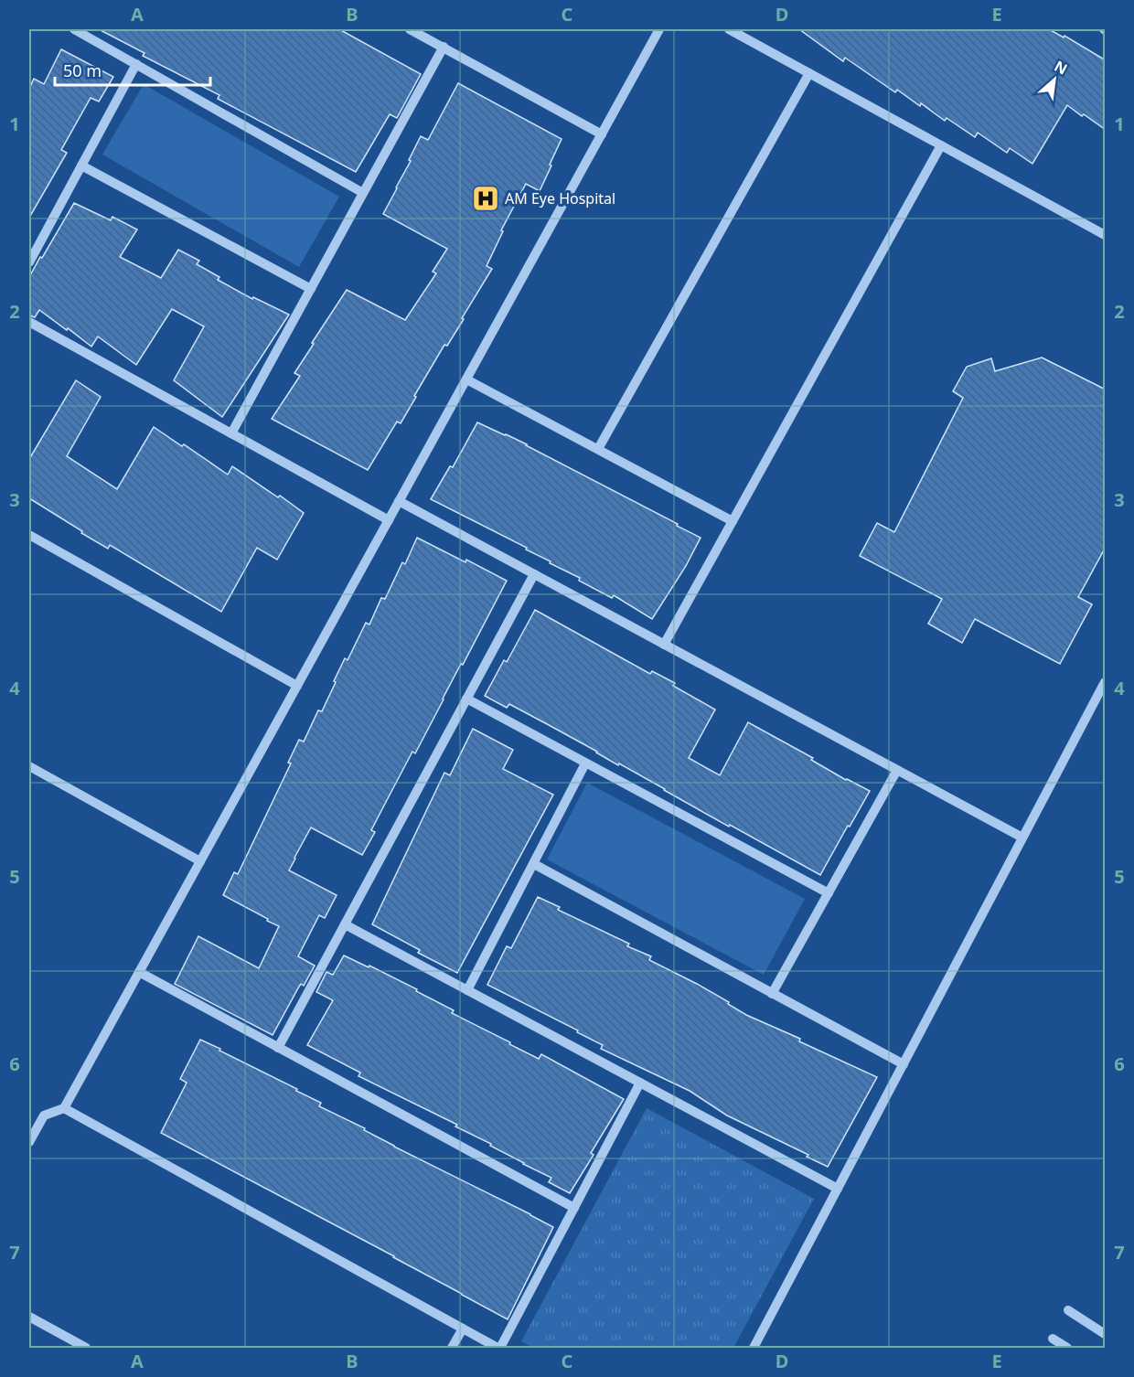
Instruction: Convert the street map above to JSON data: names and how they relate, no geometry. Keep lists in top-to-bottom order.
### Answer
{
  "places": {
    "hospital": ["AM Eye Hospital"]
  },
  "scale_bar": "50 m",
  "north": "top right",
  "grid": {
    "columns": [
      "A",
      "B",
      "C",
      "D",
      "E"
    ],
    "rows": [
      "1",
      "2",
      "3",
      "4",
      "5",
      "6",
      "7"
    ]
  }
}
